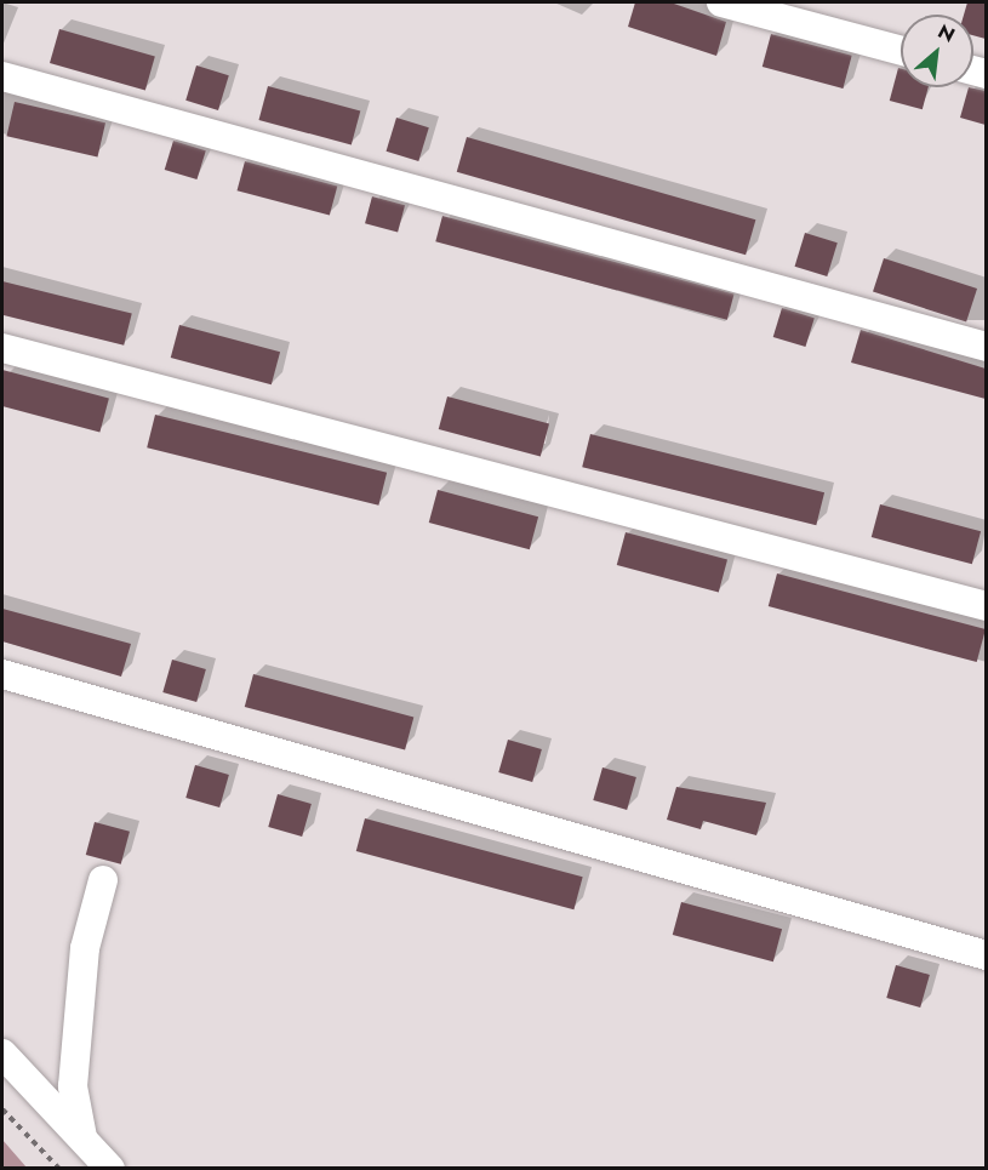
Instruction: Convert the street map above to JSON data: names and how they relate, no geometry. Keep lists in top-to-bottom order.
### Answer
{
  "north": "top right"
}
